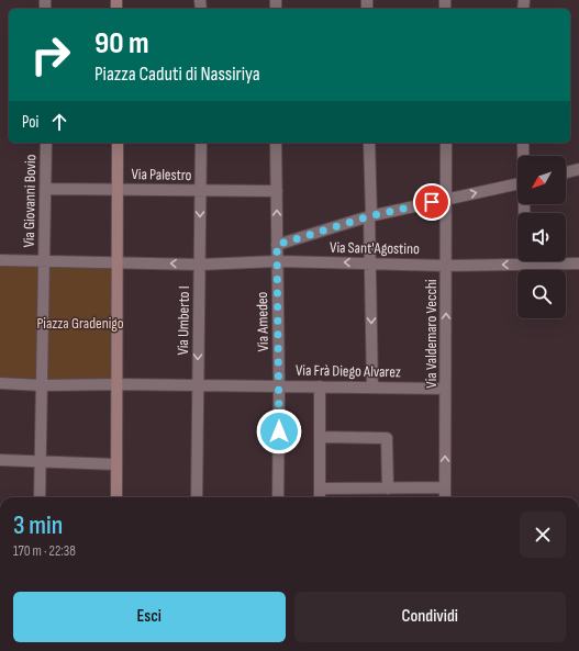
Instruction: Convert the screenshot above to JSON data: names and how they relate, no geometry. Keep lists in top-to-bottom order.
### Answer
{
  "streets": {
    "street": [
      "Via Palestro",
      "Via Giovanni Bovio",
      "Via Sant'Agostino",
      "Via Umberto I",
      "Via Amedeo",
      "Via Valdemaro Vecchi",
      "Via Frà Diego Alvarez"
    ]
  },
  "crossings": [
    ["Via Palestro", "Via Giovanni Bovio"],
    ["Via Palestro", "Via Umberto I"],
    ["Via Palestro", "Via Amedeo"],
    ["Via Sant'Agostino", "Via Umberto I"],
    ["Via Sant'Agostino", "Via Amedeo"],
    ["Via Sant'Agostino", "Via Valdemaro Vecchi"],
    ["Via Umberto I", "Via Frà Diego Alvarez"],
    ["Via Amedeo", "Via Frà Diego Alvarez"],
    ["Via Valdemaro Vecchi", "Via Frà Diego Alvarez"]
  ],
  "parks": ["Piazza Gradenigo"],
  "north": "bottom left",
  "page": {
    "turn": ["90 m", "Piazza Caduti di Nassiriya"],
    "then": "Poi",
    "heading": ["3 min", "170 m · 22:38"],
    "buttons": ["Esci", "Condividi"]
  }
}
